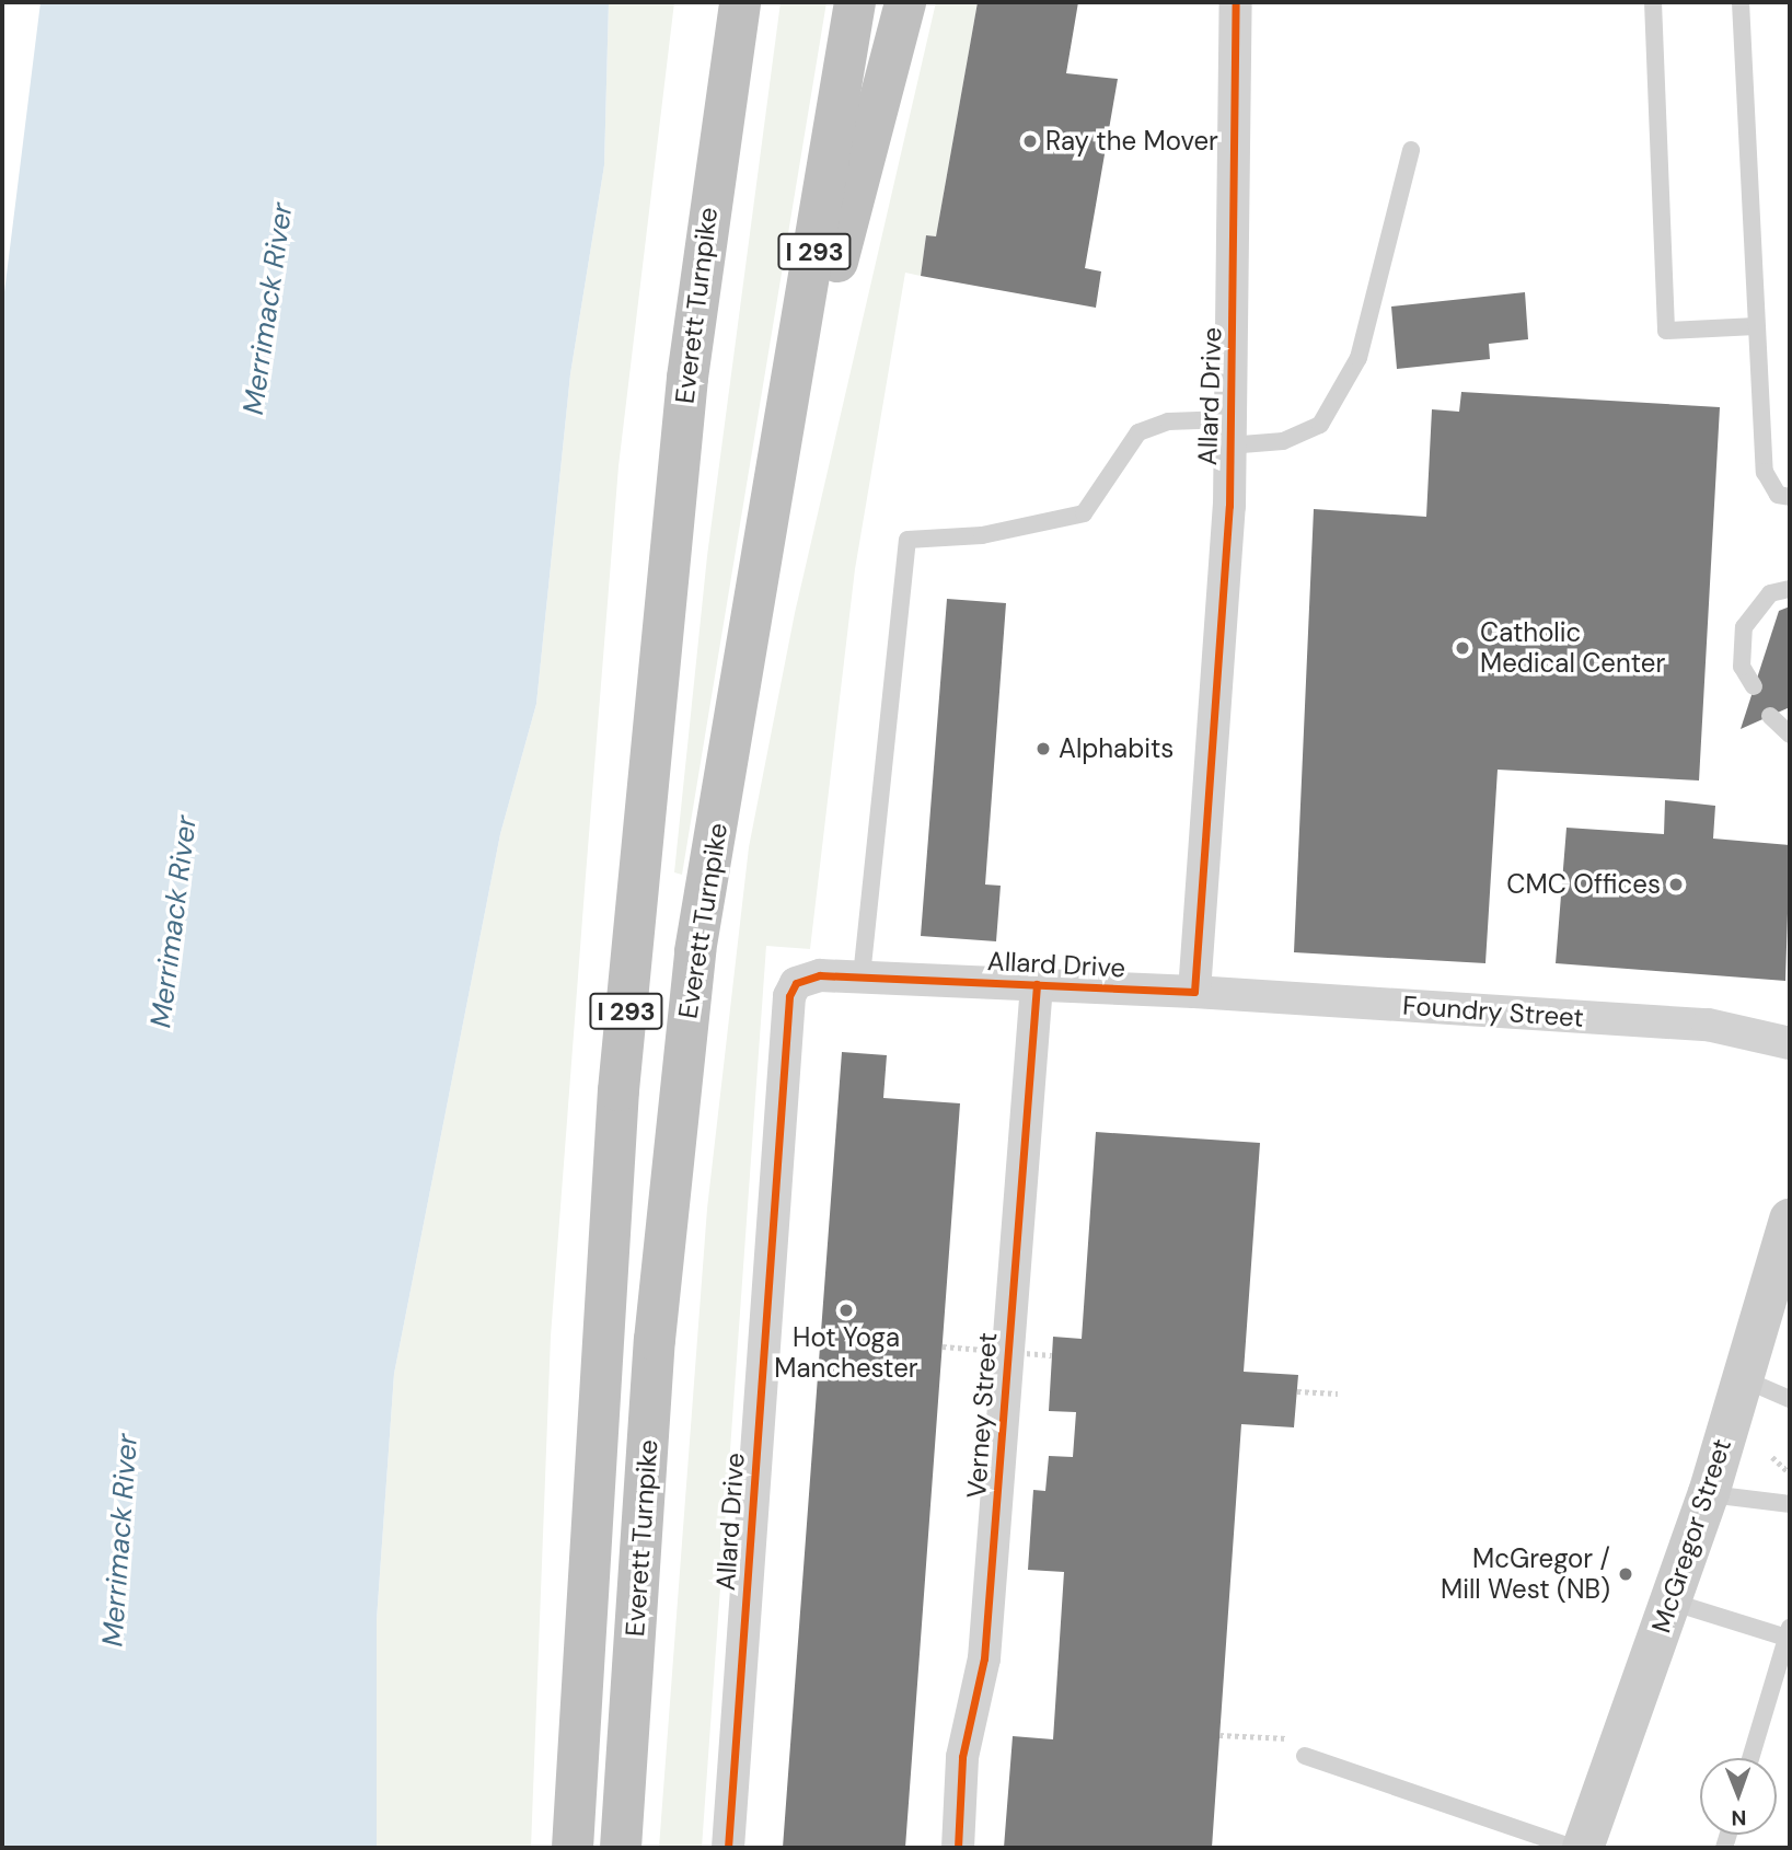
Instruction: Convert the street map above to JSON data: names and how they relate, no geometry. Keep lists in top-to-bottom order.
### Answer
{
  "streets": {
    "highway": ["I 293", "Everett Turnpike"],
    "main road": ["McGregor Street"],
    "street": ["Allard Drive", "Foundry Street", "Verney Street"]
  },
  "crossings": [
    ["Allard Drive", "Foundry Street"],
    ["Allard Drive", "Verney Street"]
  ],
  "water": ["Merrimack River"],
  "places": [
    "Ray the Mover",
    "Catholic Medical Center",
    "Alphabits",
    "CMC Offices",
    "Hot Yoga Manchester",
    "McGregor / Mill West (NB)"
  ],
  "north": "bottom"
}
